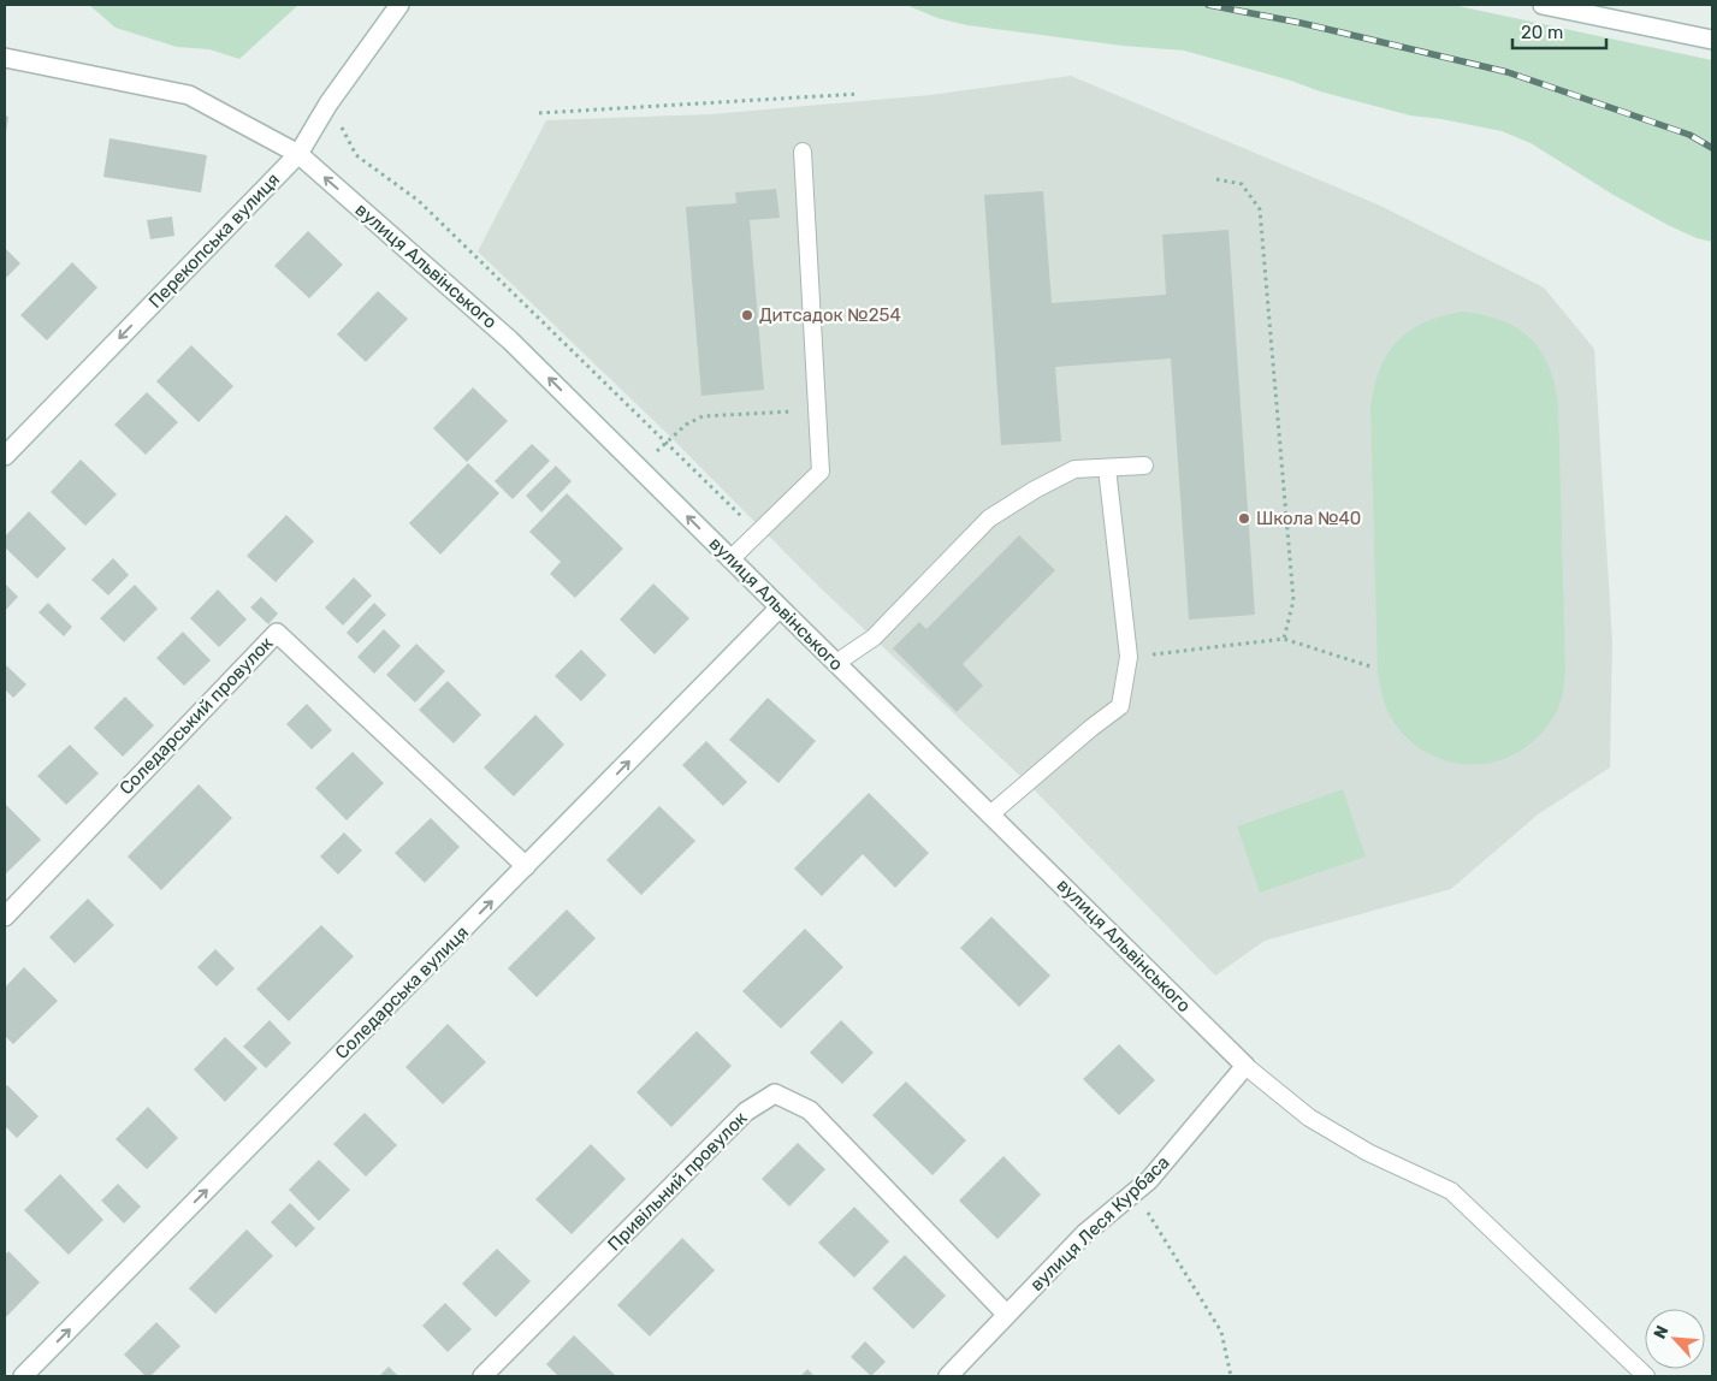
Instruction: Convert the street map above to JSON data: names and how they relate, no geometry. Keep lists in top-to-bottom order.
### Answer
{
  "streets": {
    "street": [
      "Перекопська вулиця",
      "вулиця Альвінського",
      "Соледарський провулок",
      "Соледарська вулиця",
      "Привільний провулок",
      "вулиця Леся Курбаса"
    ]
  },
  "crossings": [
    ["Перекопська вулиця", "вулиця Альвінського"],
    ["вулиця Альвінського", "Соледарська вулиця"],
    ["вулиця Альвінського", "вулиця Леся Курбаса"],
    ["Соледарський провулок", "Соледарська вулиця"],
    ["Привільний провулок", "вулиця Леся Курбаса"]
  ],
  "one_way": ["Перекопська вулиця", "вулиця Альвінського", "Соледарська вулиця"],
  "places": ["Дитсадок №254", "Школа №40"],
  "scale_bar": "20 m",
  "north": "top left"
}
